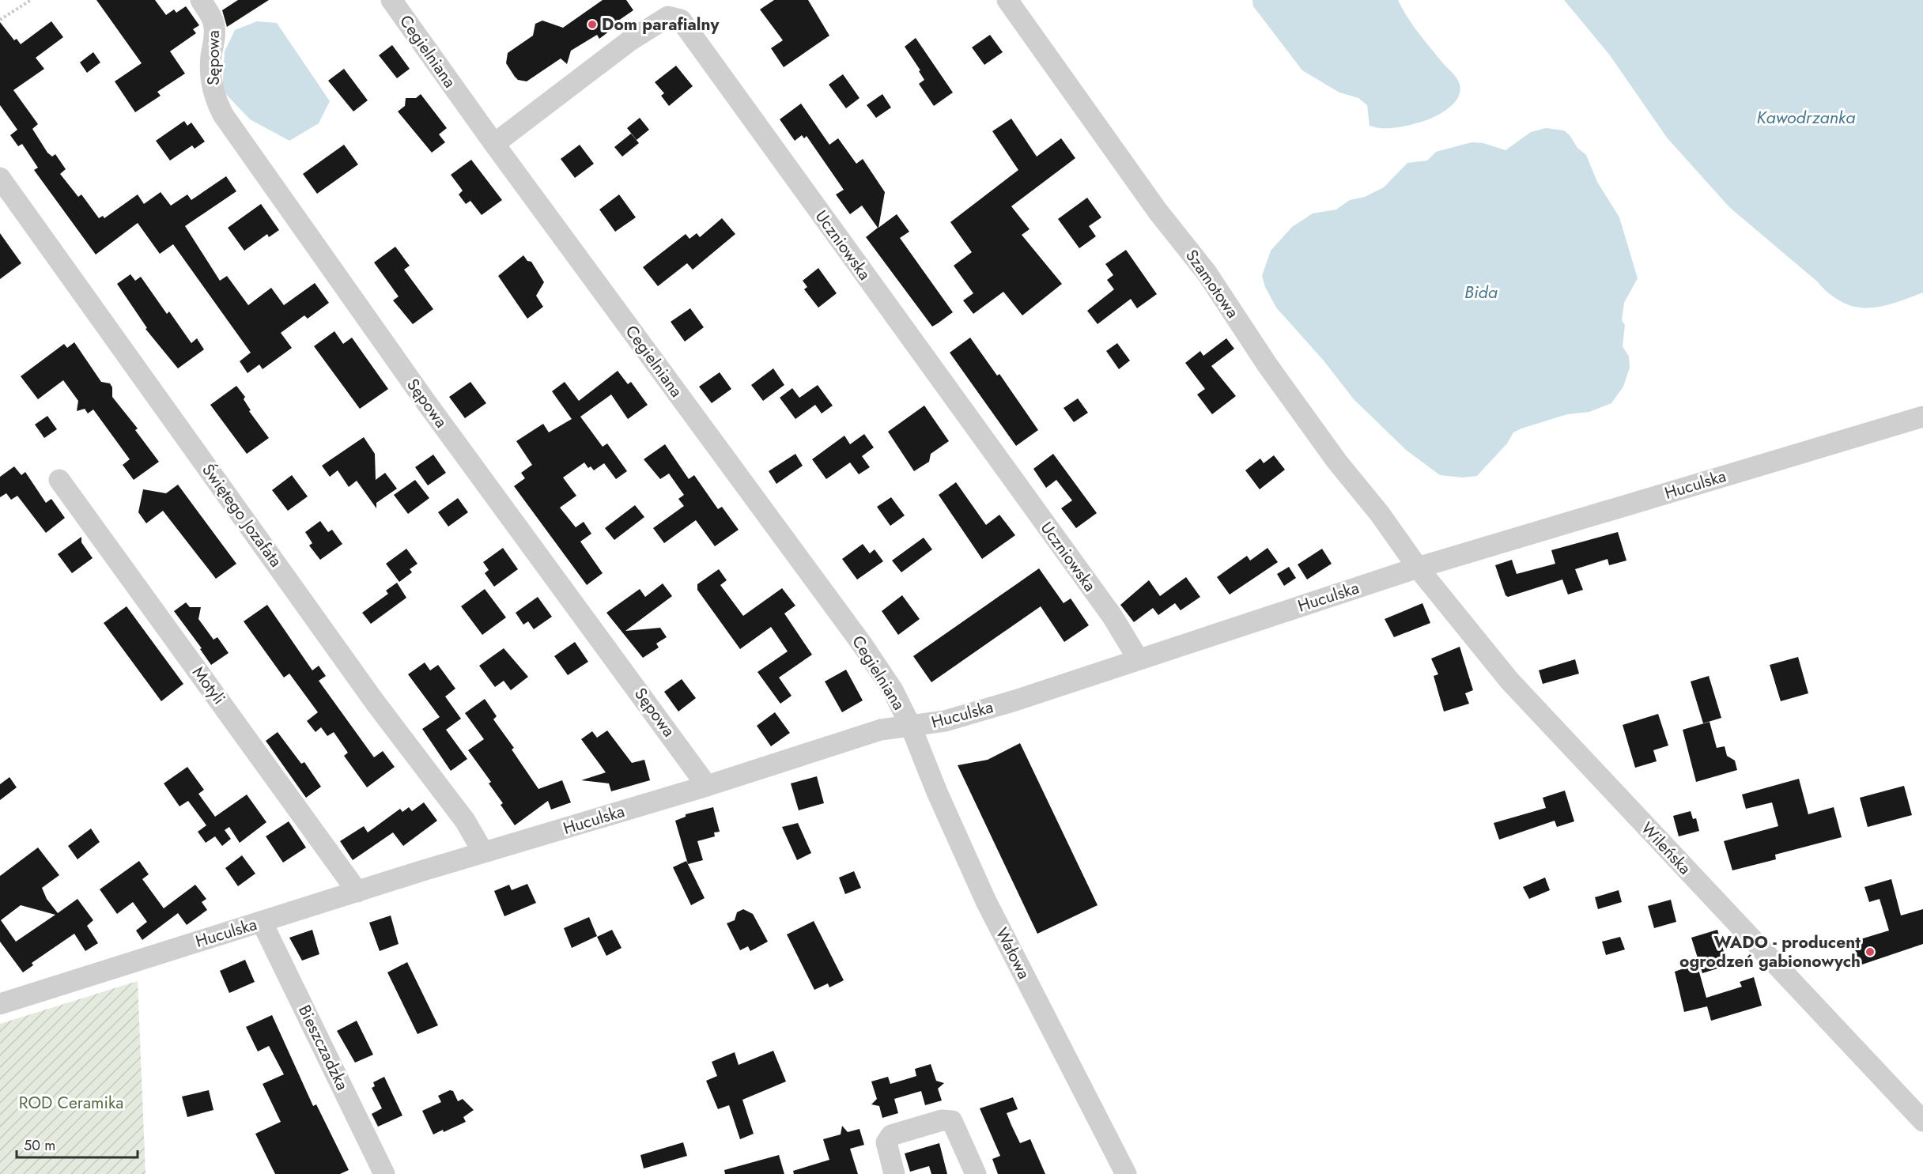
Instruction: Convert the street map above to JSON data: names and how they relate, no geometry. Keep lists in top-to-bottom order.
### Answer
{
  "streets": {
    "street": [
      "Cegielniana",
      "Sępowa",
      "Uczniowska",
      "Szamotowa",
      "Huculska",
      "Świętego Jozafata",
      "Motyli",
      "Wileńska",
      "Wałowa",
      "Bieszczadzka"
    ]
  },
  "crossings": [
    ["Cegielniana", "Uczniowska"],
    ["Cegielniana", "Huculska"],
    ["Cegielniana", "Wałowa"],
    ["Sępowa", "Huculska"],
    ["Uczniowska", "Huculska"],
    ["Szamotowa", "Huculska"],
    ["Szamotowa", "Wileńska"],
    ["Huculska", "Świętego Jozafata"],
    ["Huculska", "Motyli"],
    ["Huculska", "Wileńska"],
    ["Huculska", "Wałowa"],
    ["Huculska", "Bieszczadzka"]
  ],
  "water": ["Kawodrzanka", "Bida"],
  "parks": ["ROD Ceramika"],
  "places": ["Dom parafialny", "WADO - producent ogrodzeń gabionowych"],
  "scale_bar": "50 m"
}
